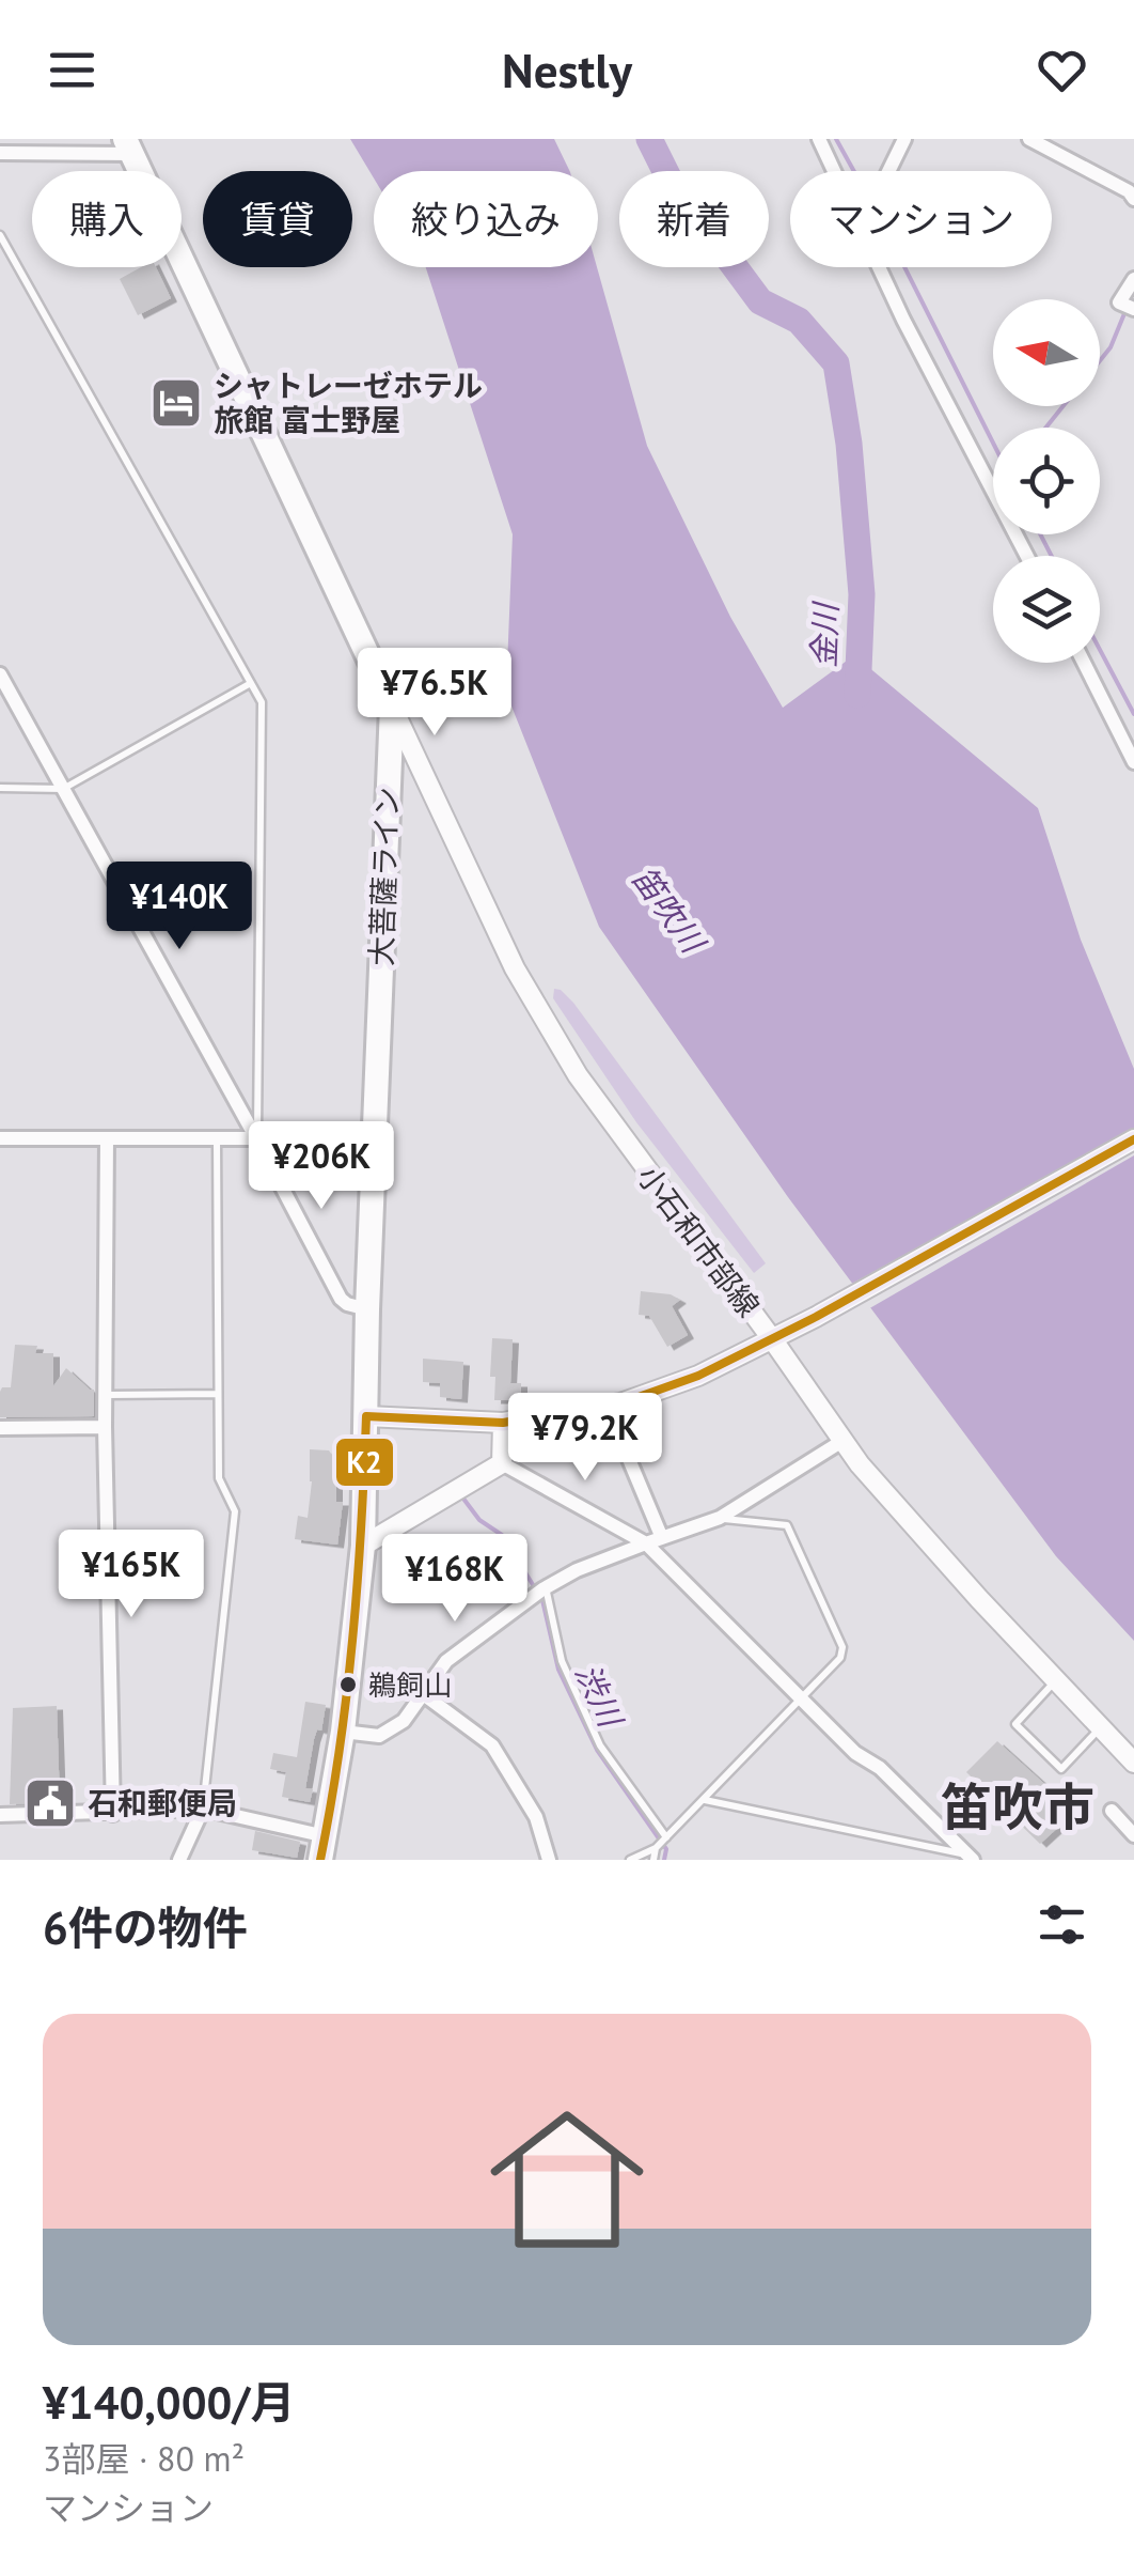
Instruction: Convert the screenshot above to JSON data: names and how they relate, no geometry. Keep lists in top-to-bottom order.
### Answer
{
  "streets": {
    "highway": ["大菩薩ライン"],
    "main road": ["小石和市部線"]
  },
  "crossings": [
    ["大菩薩ライン", "小石和市部線"]
  ],
  "districts": ["笛吹市"],
  "water": ["金川", "笛吹川", "渋川"],
  "places": {
    "hotel": ["シャトレーゼホテル 旅館 富士野屋"],
    "other": ["鵜飼山"],
    "public building": ["石和郵便局"]
  },
  "lines": ["transit line K2"],
  "north": "left",
  "page": {
    "header": "Nestly",
    "chip": [
      "購入",
      "賃貸",
      "絞り込み",
      "新着",
      "マンション"
    ],
    "price": [
      "¥76.5K",
      "¥140K",
      "¥206K",
      "¥79.2K",
      "¥165K",
      "¥168K"
    ],
    "heading": "6件の物件",
    "list": [
      {
        "name": "¥140,000/月",
        "note": "3部屋 · 80 m² · マンション"
      }
    ]
  }
}
